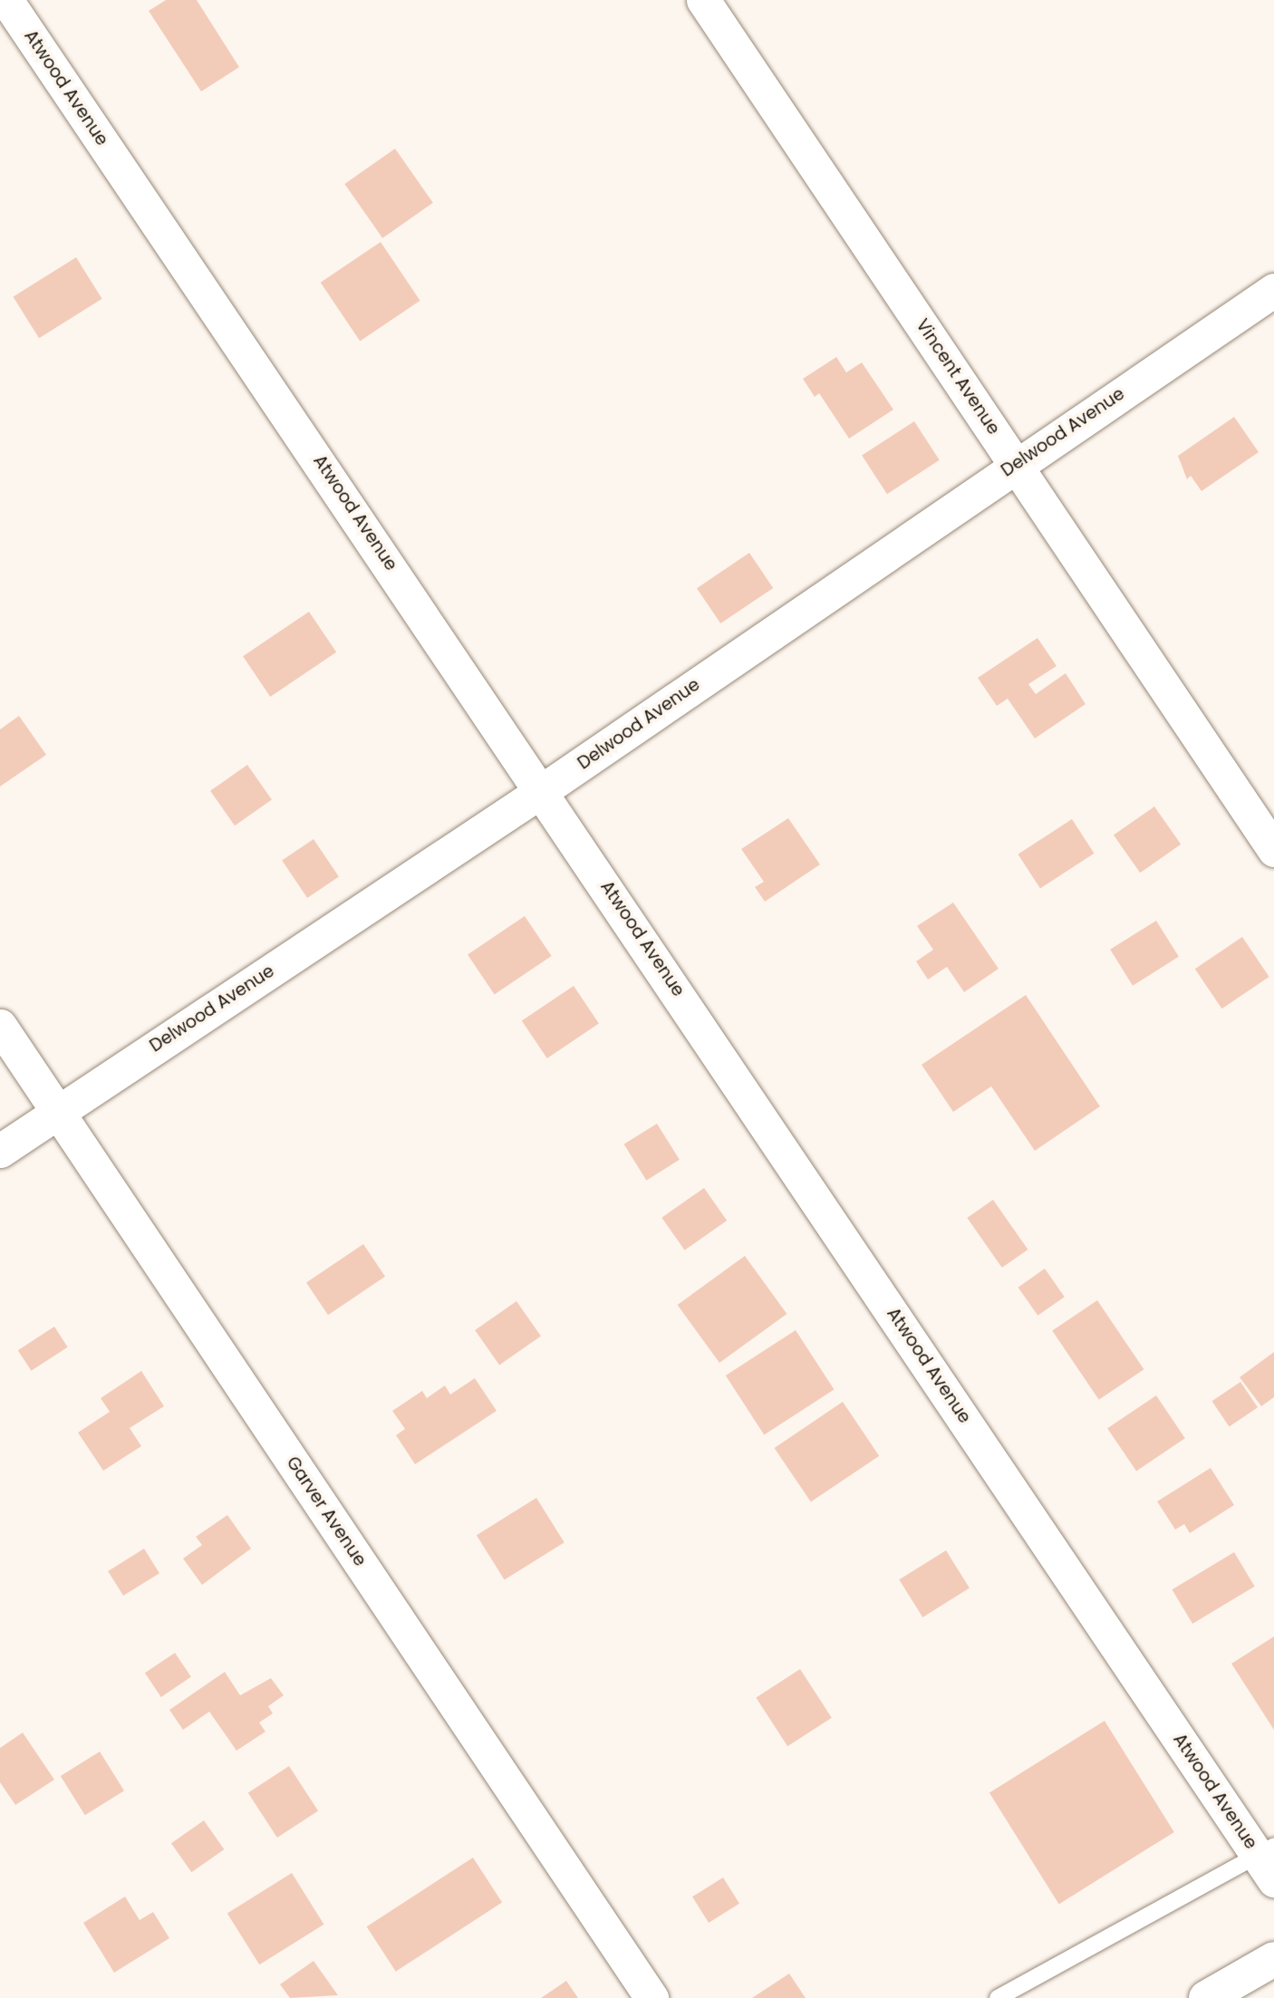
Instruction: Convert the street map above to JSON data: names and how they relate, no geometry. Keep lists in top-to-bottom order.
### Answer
{
  "streets": {
    "street": [
      "Atwood Avenue",
      "Vincent Avenue",
      "Delwood Avenue",
      "Garver Avenue"
    ]
  },
  "crossings": [
    ["Atwood Avenue", "Delwood Avenue"],
    ["Vincent Avenue", "Delwood Avenue"],
    ["Delwood Avenue", "Garver Avenue"]
  ]
}
